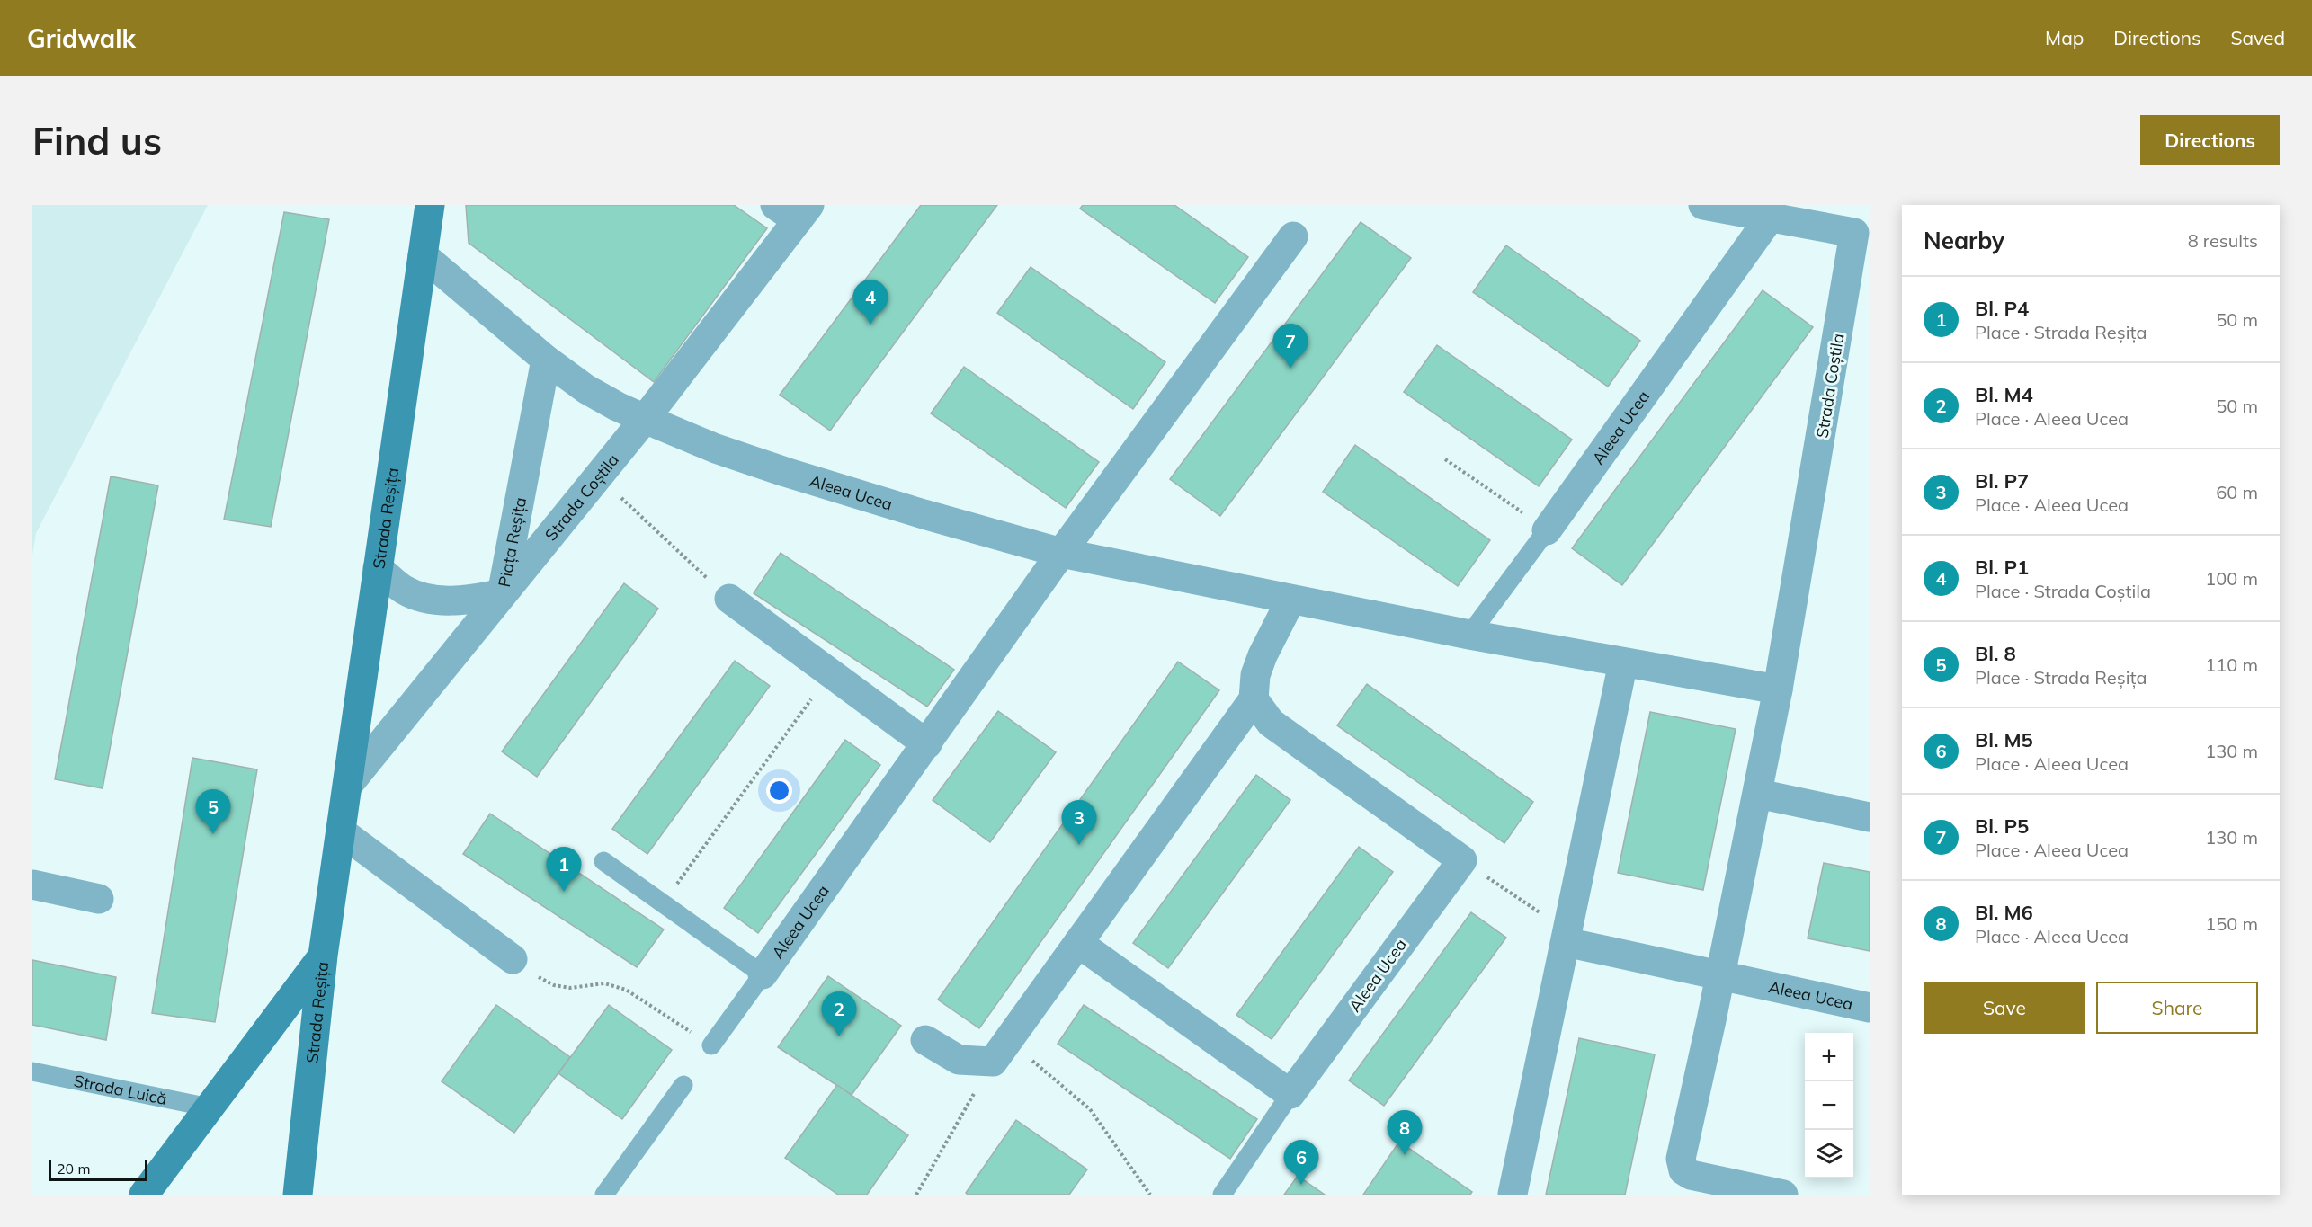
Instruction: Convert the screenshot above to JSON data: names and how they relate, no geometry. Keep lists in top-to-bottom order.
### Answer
{
  "streets": {
    "street": [
      "Strada Coștila",
      "Aleea Ucea",
      "Strada Reșița",
      "Piața Reșița"
    ],
    "lane": ["Strada Luică"]
  },
  "crossings": [
    ["Strada Coștila", "Aleea Ucea"],
    ["Strada Coștila", "Strada Reșița"],
    ["Strada Coștila", "Piața Reșița"],
    ["Strada Reșița", "Piața Reșița"]
  ],
  "scale_bar": "20 m",
  "page": {
    "header": "Gridwalk",
    "nav": ["Map", "Directions", "Saved"],
    "buttons": [
      "Directions",
      ["Save", "Share"]
    ],
    "title": "Find us",
    "heading": ["Nearby", "8 results"],
    "list": [
      {
        "mark": "1",
        "name": "Bl. P4",
        "note": "Place · Strada Reșița",
        "value": "50 m"
      },
      {
        "mark": "2",
        "name": "Bl. M4",
        "note": "Place · Aleea Ucea",
        "value": "50 m"
      },
      {
        "mark": "3",
        "name": "Bl. P7",
        "note": "Place · Aleea Ucea",
        "value": "60 m"
      },
      {
        "mark": "4",
        "name": "Bl. P1",
        "note": "Place · Strada Coștila",
        "value": "100 m"
      },
      {
        "mark": "5",
        "name": "Bl. 8",
        "note": "Place · Strada Reșița",
        "value": "110 m"
      },
      {
        "mark": "6",
        "name": "Bl. M5",
        "note": "Place · Aleea Ucea",
        "value": "130 m"
      },
      {
        "mark": "7",
        "name": "Bl. P5",
        "note": "Place · Aleea Ucea",
        "value": "130 m"
      },
      {
        "mark": "8",
        "name": "Bl. M6",
        "note": "Place · Aleea Ucea",
        "value": "150 m"
      }
    ],
    "pins": [
      "4",
      "7",
      "5",
      "3",
      "1",
      "2",
      "8",
      "6"
    ],
    "map_buttons": ["+", "−"],
    "scale": "20 m"
  }
}
